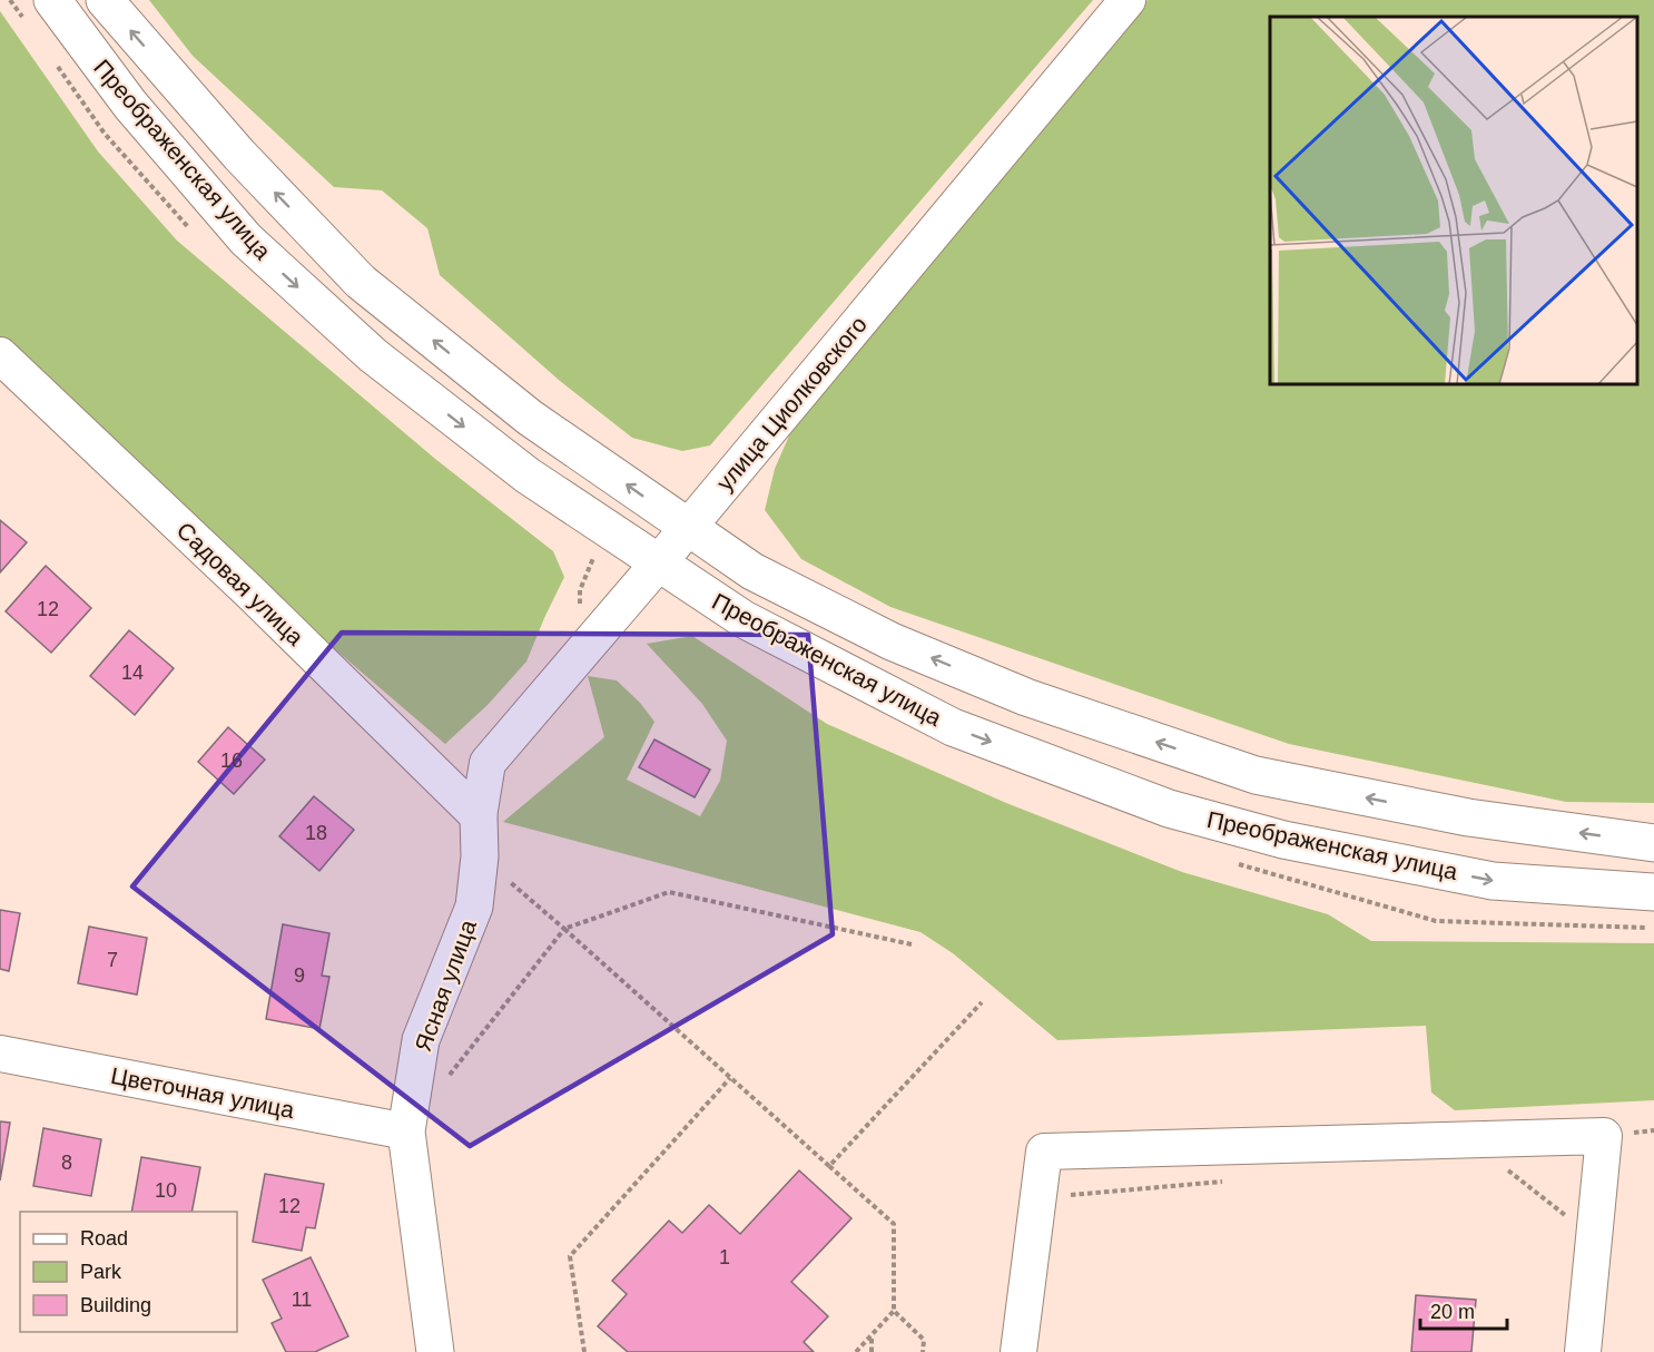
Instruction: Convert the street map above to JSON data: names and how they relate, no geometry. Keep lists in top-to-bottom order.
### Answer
{
  "streets": {
    "main road": ["Преображенская улица", "Ясная улица"],
    "street": ["улица Циолковского", "Садовая улица", "Цветочная улица"]
  },
  "crossings": [
    ["Преображенская улица", "улица Циолковского"],
    ["улица Циолковского", "Садовая улица"],
    ["улица Циолковского", "Ясная улица"],
    ["Садовая улица", "Ясная улица"],
    ["Ясная улица", "Цветочная улица"]
  ],
  "house_numbers": [
    "12",
    "14",
    "16",
    "18",
    "7",
    "9",
    "8",
    "10",
    "12",
    "1",
    "11"
  ],
  "legend": ["Road", "Park", "Building"],
  "scale_bar": "20 m"
}
